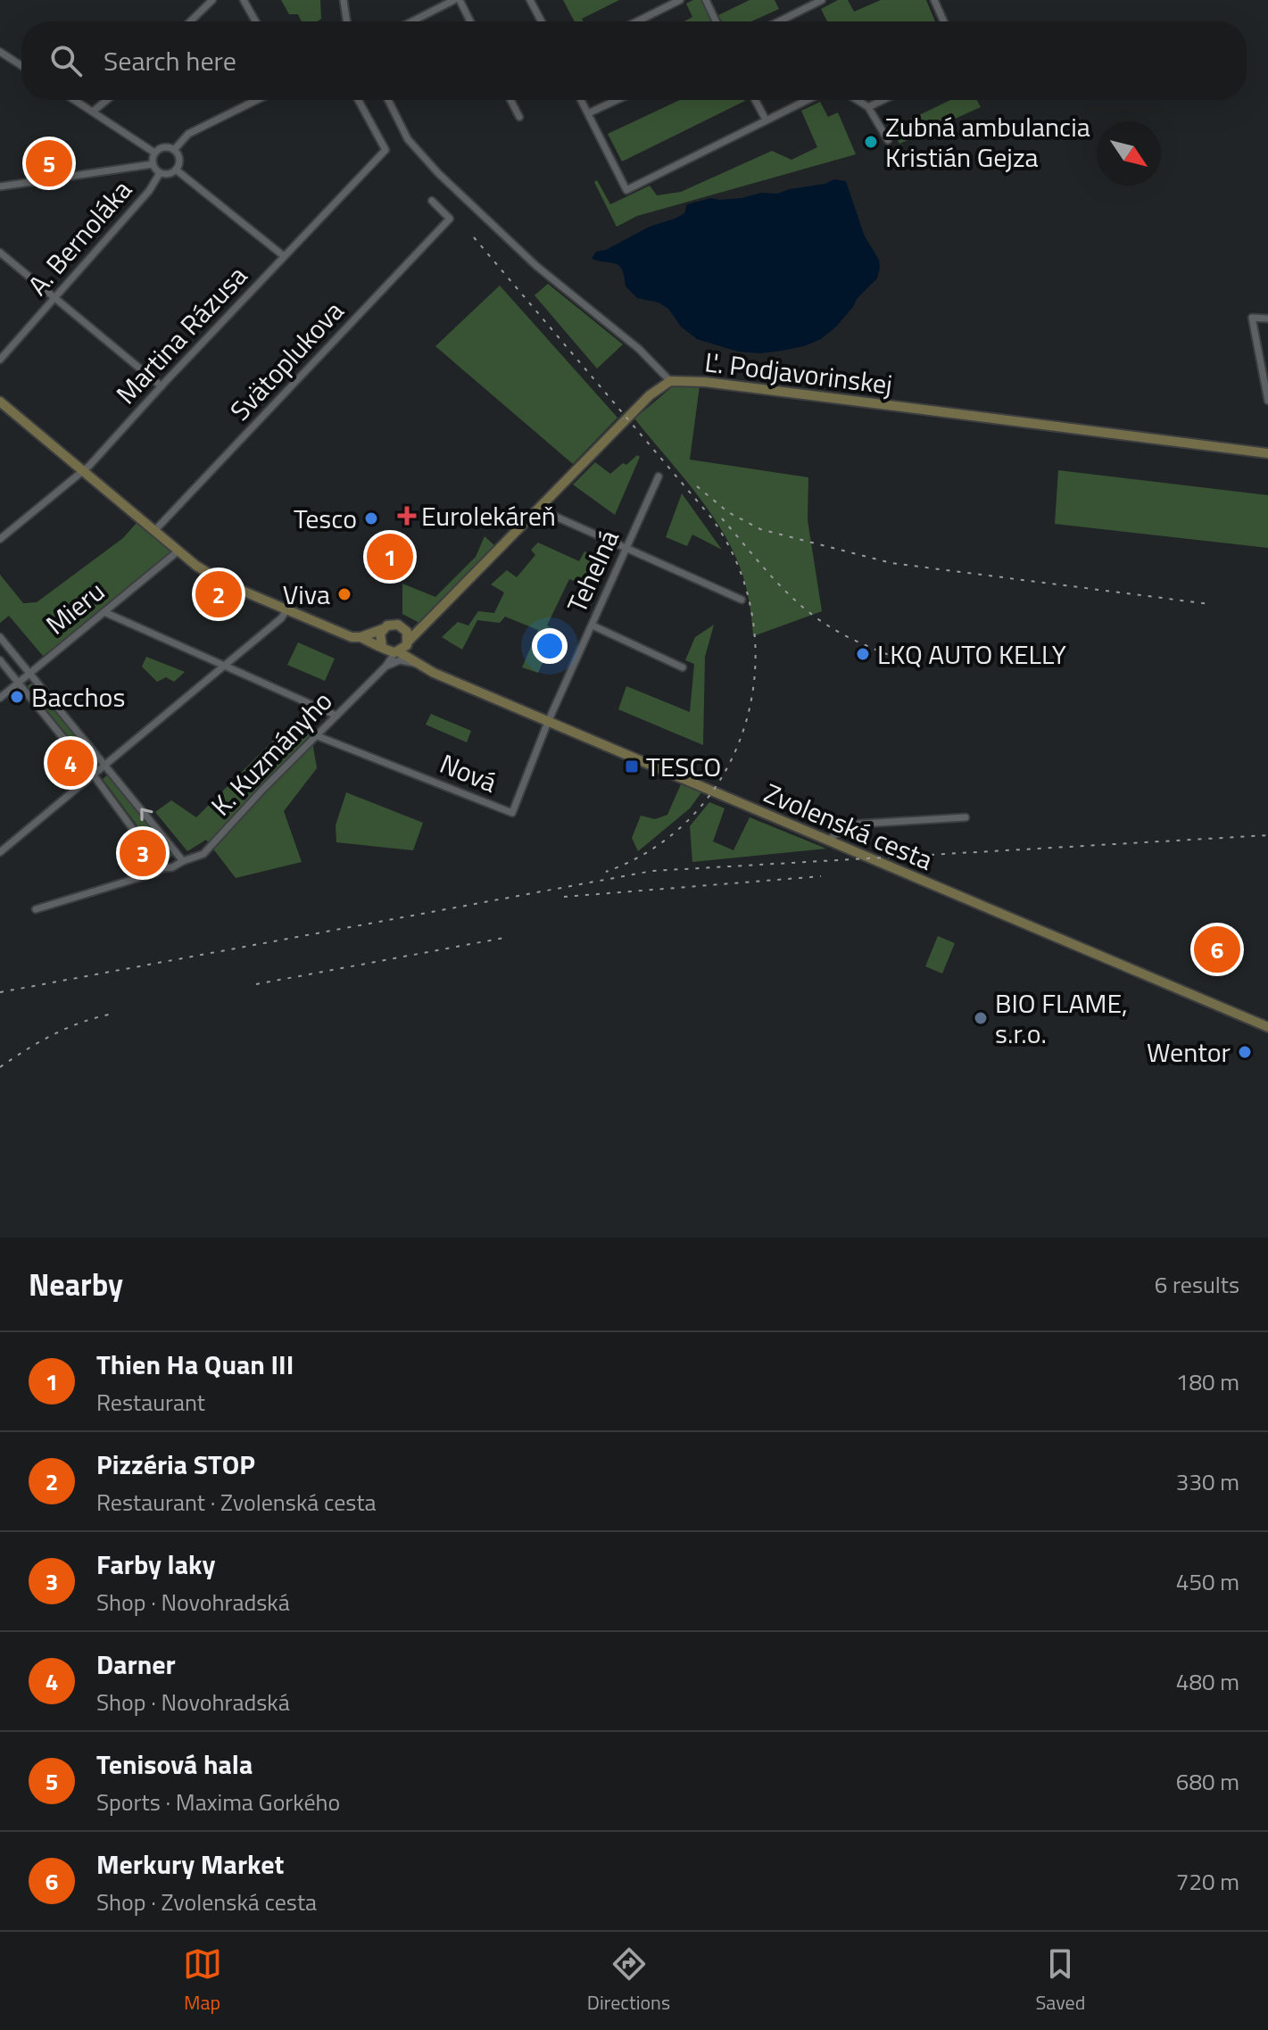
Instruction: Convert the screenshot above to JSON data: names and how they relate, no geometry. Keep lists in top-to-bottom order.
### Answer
{
  "streets": {
    "street": [
      "A. Bernoláka",
      "Martina Rázusa",
      "Svätoplukova",
      "Ľ. Podjavorinskej",
      "Tehelná",
      "Mieru",
      "K. Kuzmányho",
      "Nová",
      "Zvolenská cesta"
    ]
  },
  "crossings": [
    ["Martina Rázusa", "Zvolenská cesta"],
    ["Svätoplukova", "Zvolenská cesta"],
    ["Ľ. Podjavorinskej", "Zvolenská cesta"],
    ["Tehelná", "Nová"],
    ["Tehelná", "Zvolenská cesta"],
    ["Mieru", "Zvolenská cesta"],
    ["K. Kuzmányho", "Nová"],
    ["Nová", "Zvolenská cesta"]
  ],
  "places": {
    "other": [
      "Zubná ambulancia Kristián Gejza",
      "Tesco",
      "Viva",
      "LKQ AUTO KELLY",
      "Bacchos",
      "BIO FLAME, s.r.o.",
      "Wentor"
    ],
    "health": ["Eurolekáreň"],
    "transit": ["TESCO"]
  },
  "north": "bottom right",
  "page": {
    "search": "Search here",
    "pins": [
      "5",
      "1",
      "2",
      "4",
      "3",
      "6"
    ],
    "heading": ["Nearby", "6 results"],
    "list": [
      {
        "mark": "1",
        "name": "Thien Ha Quan III",
        "note": "Restaurant",
        "value": "180 m"
      },
      {
        "mark": "2",
        "name": "Pizzéria STOP",
        "note": "Restaurant · Zvolenská cesta",
        "value": "330 m"
      },
      {
        "mark": "3",
        "name": "Farby laky",
        "note": "Shop · Novohradská",
        "value": "450 m"
      },
      {
        "mark": "4",
        "name": "Darner",
        "note": "Shop · Novohradská",
        "value": "480 m"
      },
      {
        "mark": "5",
        "name": "Tenisová hala",
        "note": "Sports · Maxima Gorkého",
        "value": "680 m"
      },
      {
        "mark": "6",
        "name": "Merkury Market",
        "note": "Shop · Zvolenská cesta",
        "value": "720 m"
      }
    ],
    "nav": ["Map", "Directions", "Saved"]
  }
}
